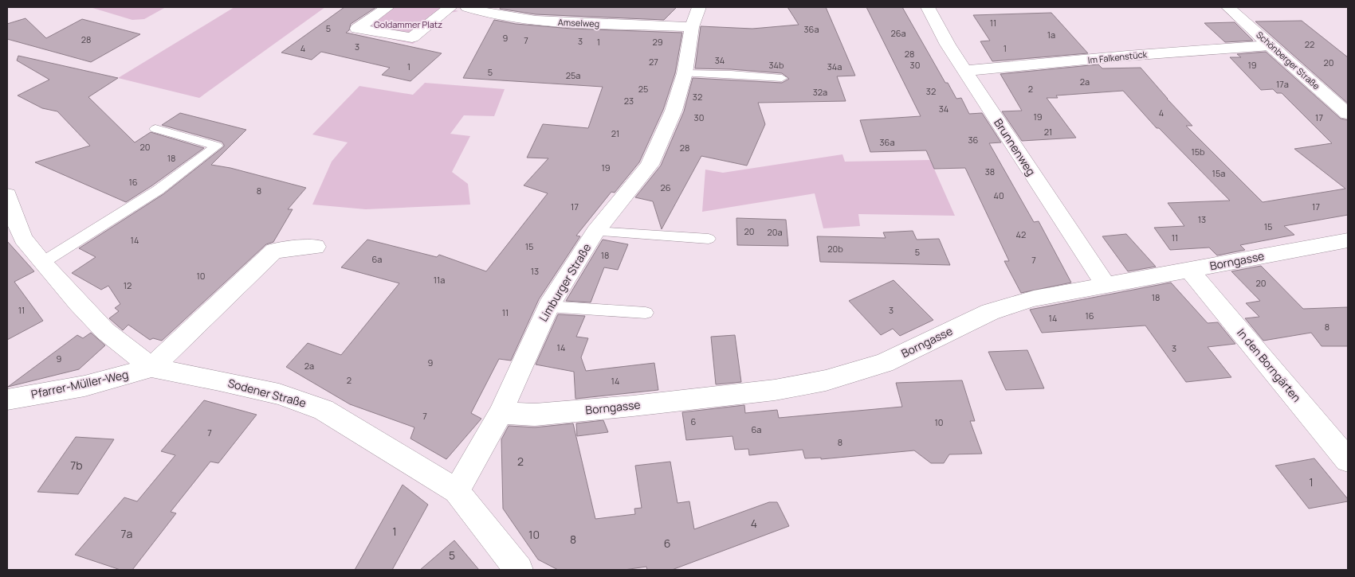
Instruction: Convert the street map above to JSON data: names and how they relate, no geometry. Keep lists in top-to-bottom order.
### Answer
{
  "streets": {
    "street": [
      "Amselweg",
      "Im Falkenstück",
      "Schönberger Straße",
      "Brunnenweg",
      "Borngasse",
      "Limburger Straße",
      "In den Borngärten",
      "Pfarrer-Müller-Weg",
      "Sodener Straße"
    ]
  },
  "crossings": [
    ["Amselweg", "Limburger Straße"],
    ["Im Falkenstück", "Schönberger Straße"],
    ["Im Falkenstück", "Brunnenweg"],
    ["Brunnenweg", "Borngasse"],
    ["Borngasse", "Limburger Straße"],
    ["Borngasse", "In den Borngärten"],
    ["Limburger Straße", "Sodener Straße"],
    ["Pfarrer-Müller-Weg", "Sodener Straße"]
  ],
  "parks": ["Goldammer Platz"],
  "house_numbers": [
    "11",
    "5",
    "36a",
    "26a",
    "1a",
    "9",
    "28",
    "7",
    "3",
    "1",
    "29",
    "22",
    "3",
    "4",
    "1",
    "28",
    "34",
    "27",
    "20",
    "34b",
    "30",
    "19",
    "1",
    "34a",
    "5",
    "25a",
    "2a",
    "17a",
    "25",
    "2",
    "32",
    "32a",
    "32",
    "23",
    "34",
    "4",
    "19",
    "30",
    "17",
    "21",
    "21",
    "36",
    "36a",
    "20",
    "28",
    "15b",
    "18",
    "19",
    "38",
    "15a",
    "16",
    "26",
    "8",
    "40",
    "17",
    "17",
    "13",
    "15",
    "20",
    "20a",
    "42",
    "11",
    "14",
    "15",
    "20b",
    "5",
    "18",
    "6a",
    "7",
    "13",
    "10",
    "11a",
    "20",
    "12",
    "18",
    "11",
    "3",
    "11",
    "16",
    "14",
    "8",
    "14",
    "3",
    "9",
    "9",
    "2a",
    "2",
    "14",
    "7",
    "6",
    "10",
    "6a",
    "7",
    "8",
    "2",
    "7b",
    "1",
    "4",
    "1",
    "7a",
    "10",
    "8",
    "6",
    "5"
  ]
}
